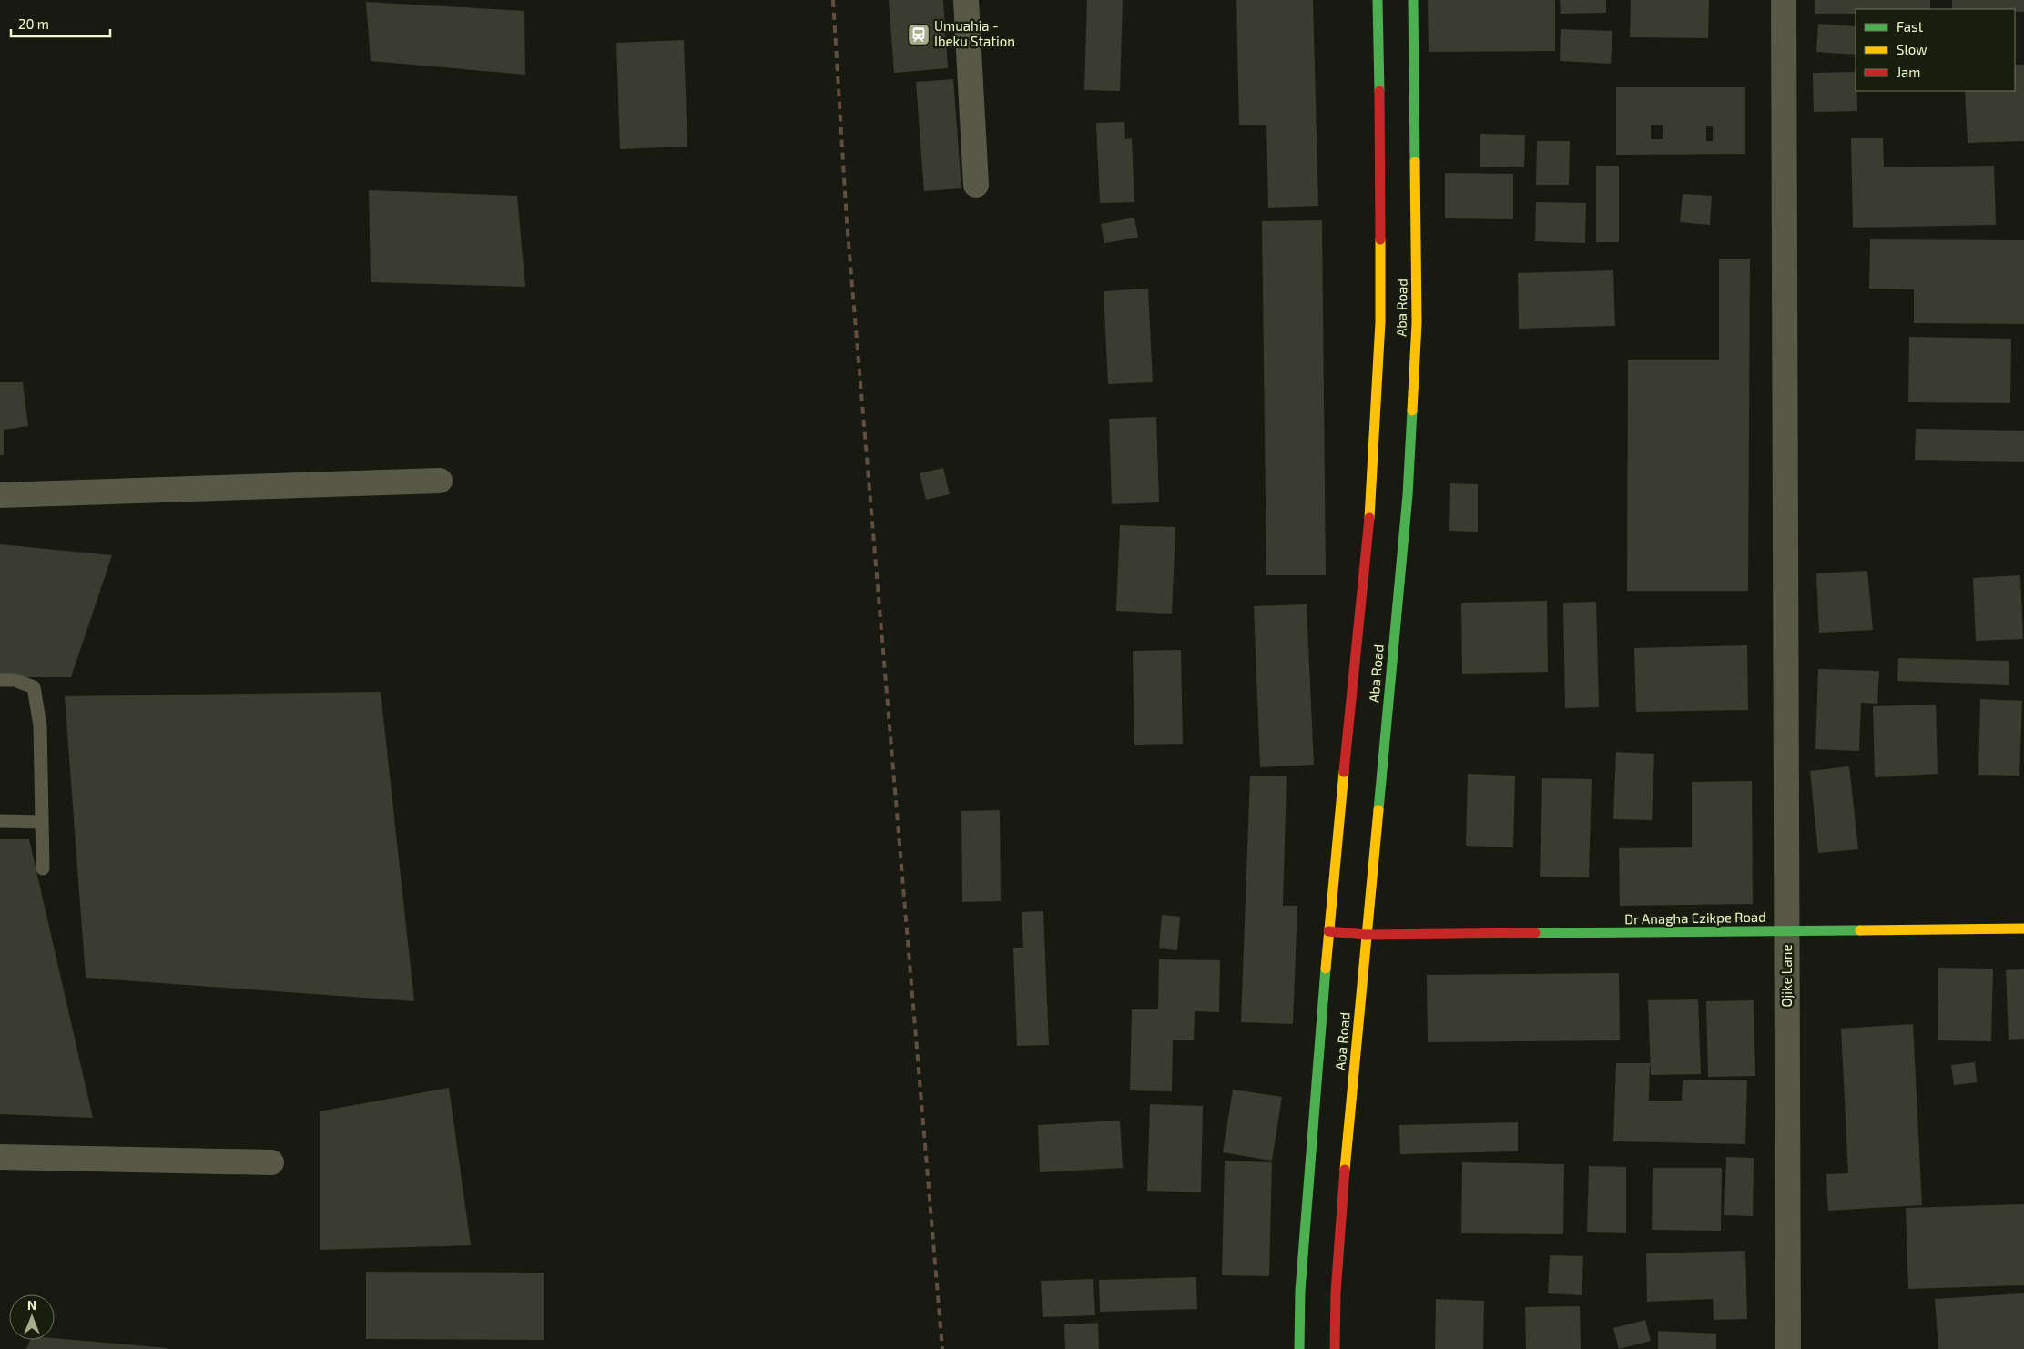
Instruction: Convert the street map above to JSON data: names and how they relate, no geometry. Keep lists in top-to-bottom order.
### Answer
{
  "streets": {
    "main road": ["Aba Road", "Dr Anagha Ezikpe Road"],
    "street": ["Ojike Lane"]
  },
  "crossings": [
    ["Aba Road", "Dr Anagha Ezikpe Road"],
    ["Dr Anagha Ezikpe Road", "Ojike Lane"]
  ],
  "places": {
    "station": ["Umuahia - Ibeku Station"]
  },
  "legend": ["Fast", "Slow", "Jam"],
  "scale_bar": "20 m",
  "north": "top"
}
